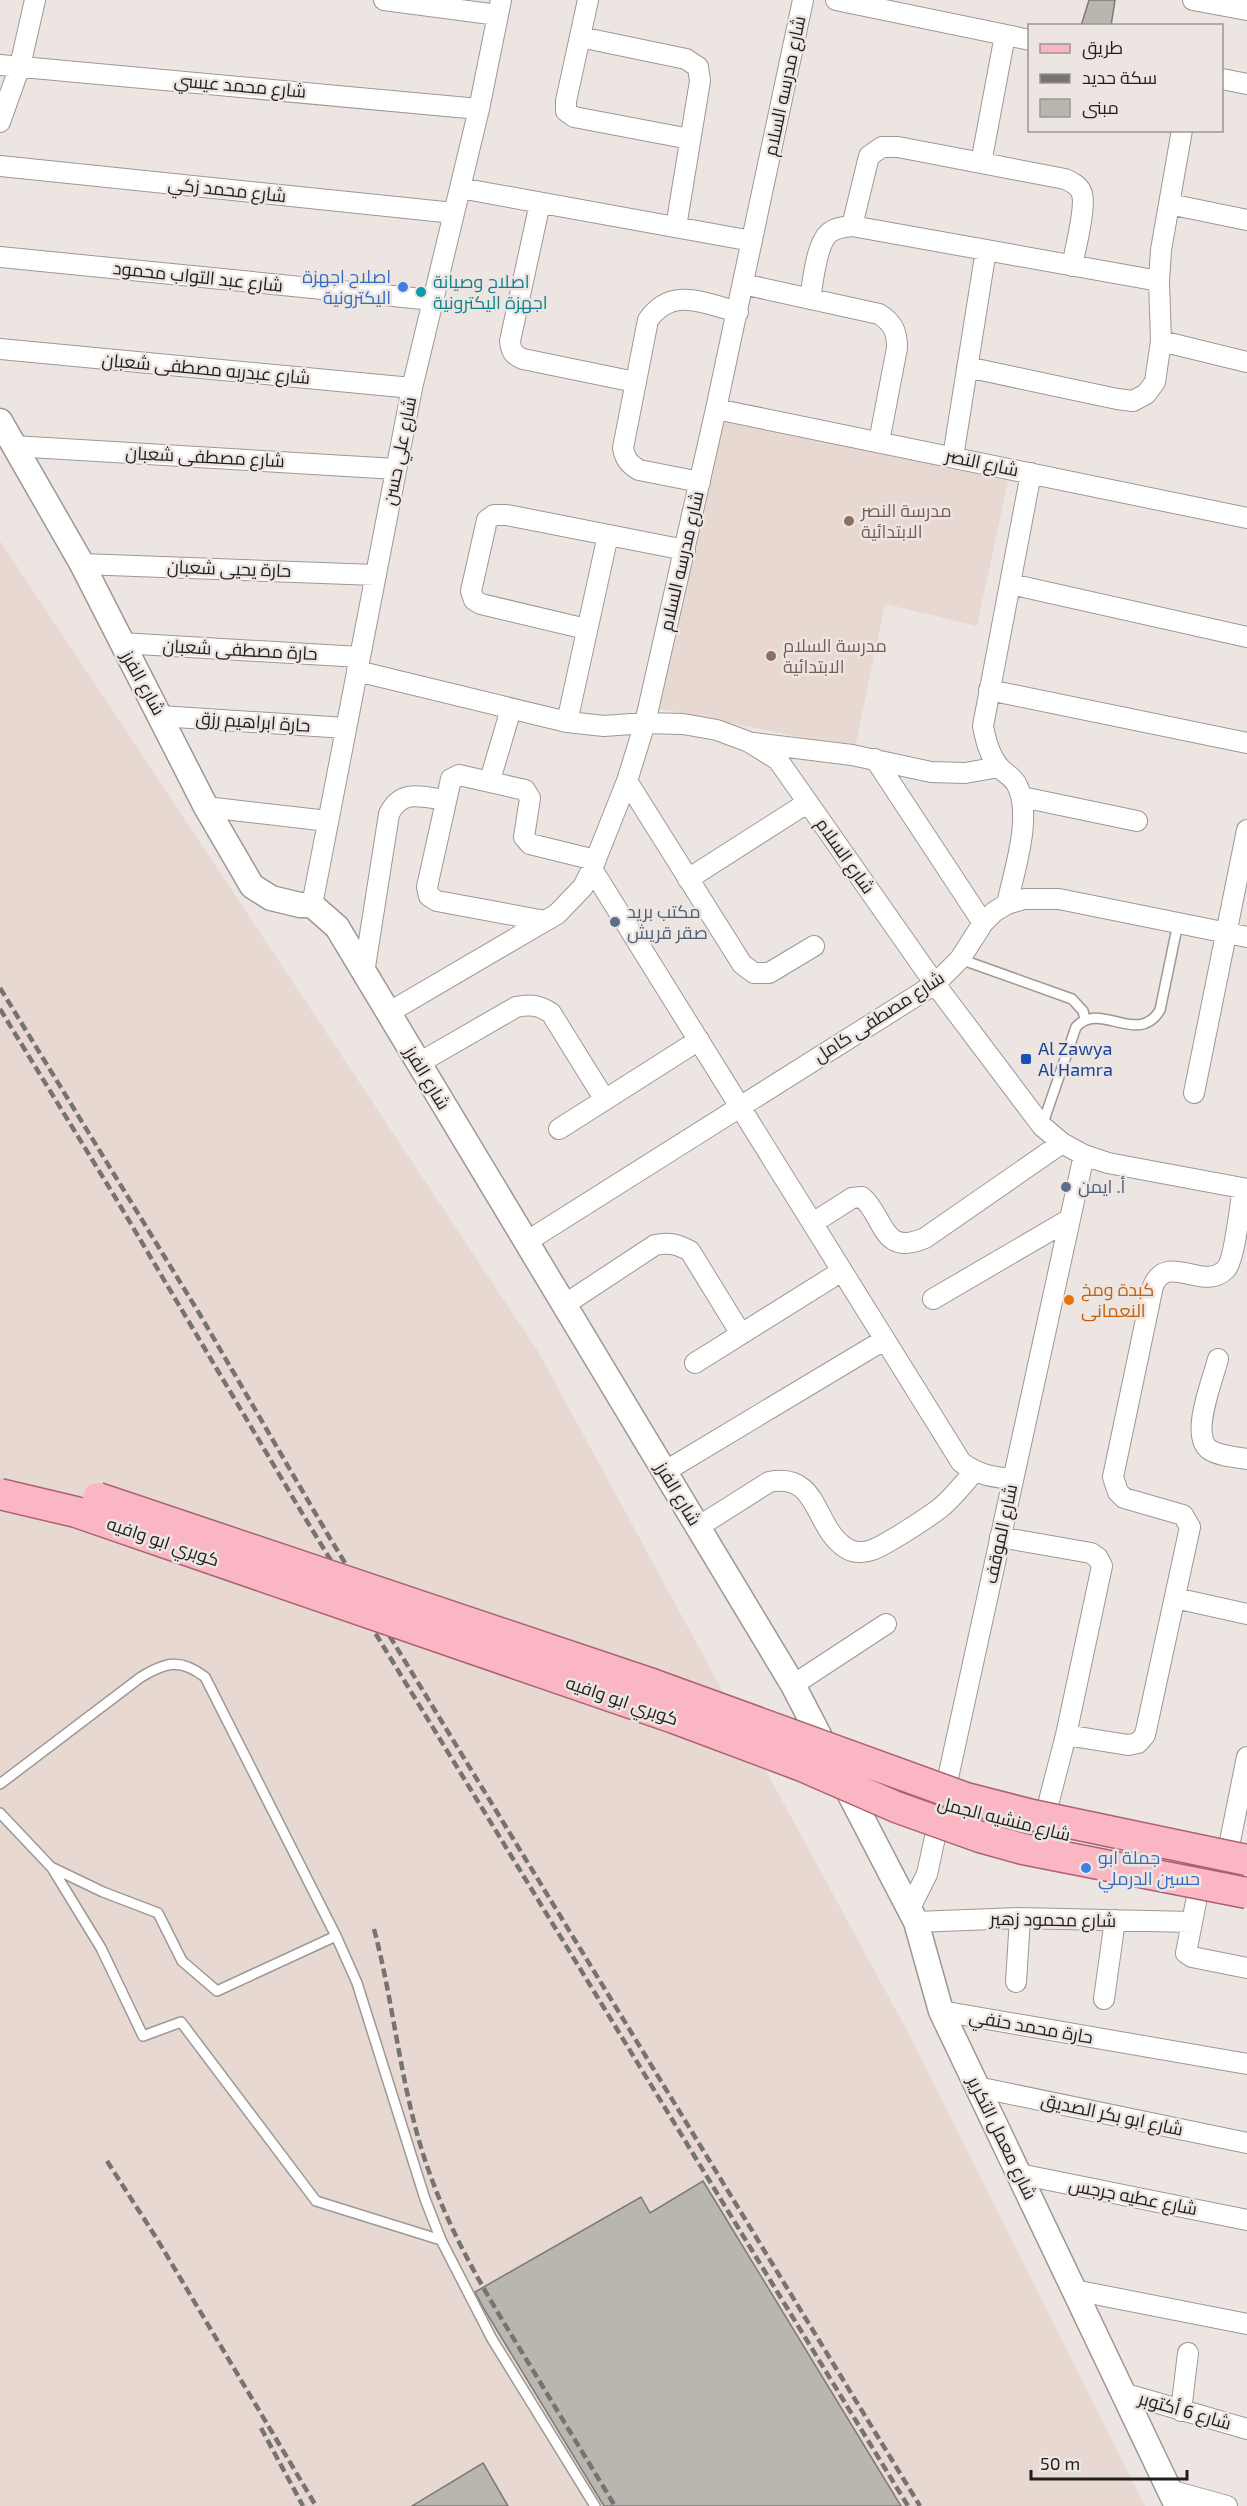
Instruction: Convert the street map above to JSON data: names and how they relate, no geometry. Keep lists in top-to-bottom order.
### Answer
{
  "streets": {
    "main road": ["كوبري ابو وافيه", "شارع منشيه الجمل"],
    "street": [
      "شارع محمد عيسي",
      "شارع مدرسه السلام",
      "شارع محمد زكي",
      "شارع عبد التواب محمود",
      "شارع عبدربه مصطفى شعبان",
      "شارع علي حسن",
      "شارع مصطفى شعبان",
      "شارع النصر",
      "حارة يحيى شعبان",
      "حارة مصطفى شعبان",
      "شارع الفرز",
      "حارة ابراهيم رزق",
      "شارع السلام",
      "شارع مصطفى كامل",
      "شارع الموقف",
      "شارع محمود زهير",
      "حارة محمد حنفي",
      "شارع ابو بكر الصديق",
      "شارع معمل التكرير",
      "شارع عطيه جرجس",
      "شارع 6 أكتوبر"
    ]
  },
  "crossings": [
    ["شارع محمد عيسي", "شارع علي حسن"],
    ["شارع مدرسه السلام", "شارع النصر"],
    ["شارع مدرسه السلام", "شارع الفرز"],
    ["شارع مدرسه السلام", "شارع السلام"],
    ["شارع محمد زكي", "شارع علي حسن"],
    ["شارع عبد التواب محمود", "شارع علي حسن"],
    ["شارع عبدربه مصطفى شعبان", "شارع علي حسن"],
    ["شارع علي حسن", "شارع مصطفى شعبان"],
    ["شارع علي حسن", "حارة يحيى شعبان"],
    ["شارع علي حسن", "حارة مصطفى شعبان"],
    ["شارع علي حسن", "شارع الفرز"],
    ["شارع علي حسن", "حارة ابراهيم رزق"],
    ["شارع علي حسن", "شارع السلام"],
    ["شارع مصطفى شعبان", "شارع الفرز"],
    ["حارة يحيى شعبان", "شارع الفرز"],
    ["حارة مصطفى شعبان", "شارع الفرز"],
    ["حارة مصطفى شعبان", "شارع السلام"],
    ["شارع الفرز", "حارة ابراهيم رزق"],
    ["شارع الفرز", "شارع مصطفى كامل"],
    ["شارع الفرز", "شارع منشيه الجمل"],
    ["شارع الفرز", "شارع معمل التكرير"],
    ["شارع السلام", "شارع مصطفى كامل"],
    ["شارع السلام", "شارع الموقف"],
    ["شارع الموقف", "شارع منشيه الجمل"],
    ["شارع الموقف", "شارع محمود زهير"],
    ["شارع الموقف", "شارع معمل التكرير"],
    ["كوبري ابو وافيه", "شارع منشيه الجمل"],
    ["شارع منشيه الجمل", "شارع معمل التكرير"],
    ["شارع محمود زهير", "شارع معمل التكرير"],
    ["حارة محمد حنفي", "شارع معمل التكرير"],
    ["شارع ابو بكر الصديق", "شارع معمل التكرير"],
    ["شارع معمل التكرير", "شارع عطيه جرجس"],
    ["شارع معمل التكرير", "شارع 6 أكتوبر"]
  ],
  "places": {
    "other": [
      "اصلاح اجهزة اليكترونية",
      "اصلاح وصيانة اجهزة اليكترونية",
      "مدرسة النصر الابتدائية",
      "مدرسة السلام الابتدائية",
      "مكتب بريد صقر قريش",
      "أ. ايمن",
      "كبدة ومخ النعمانى",
      "جملة ابو حسين الدرملي"
    ],
    "transit": ["Al Zawya Al Hamra"]
  },
  "legend": ["طريق", "سكة حديد", "مبنى"],
  "scale_bar": "50 m"
}
